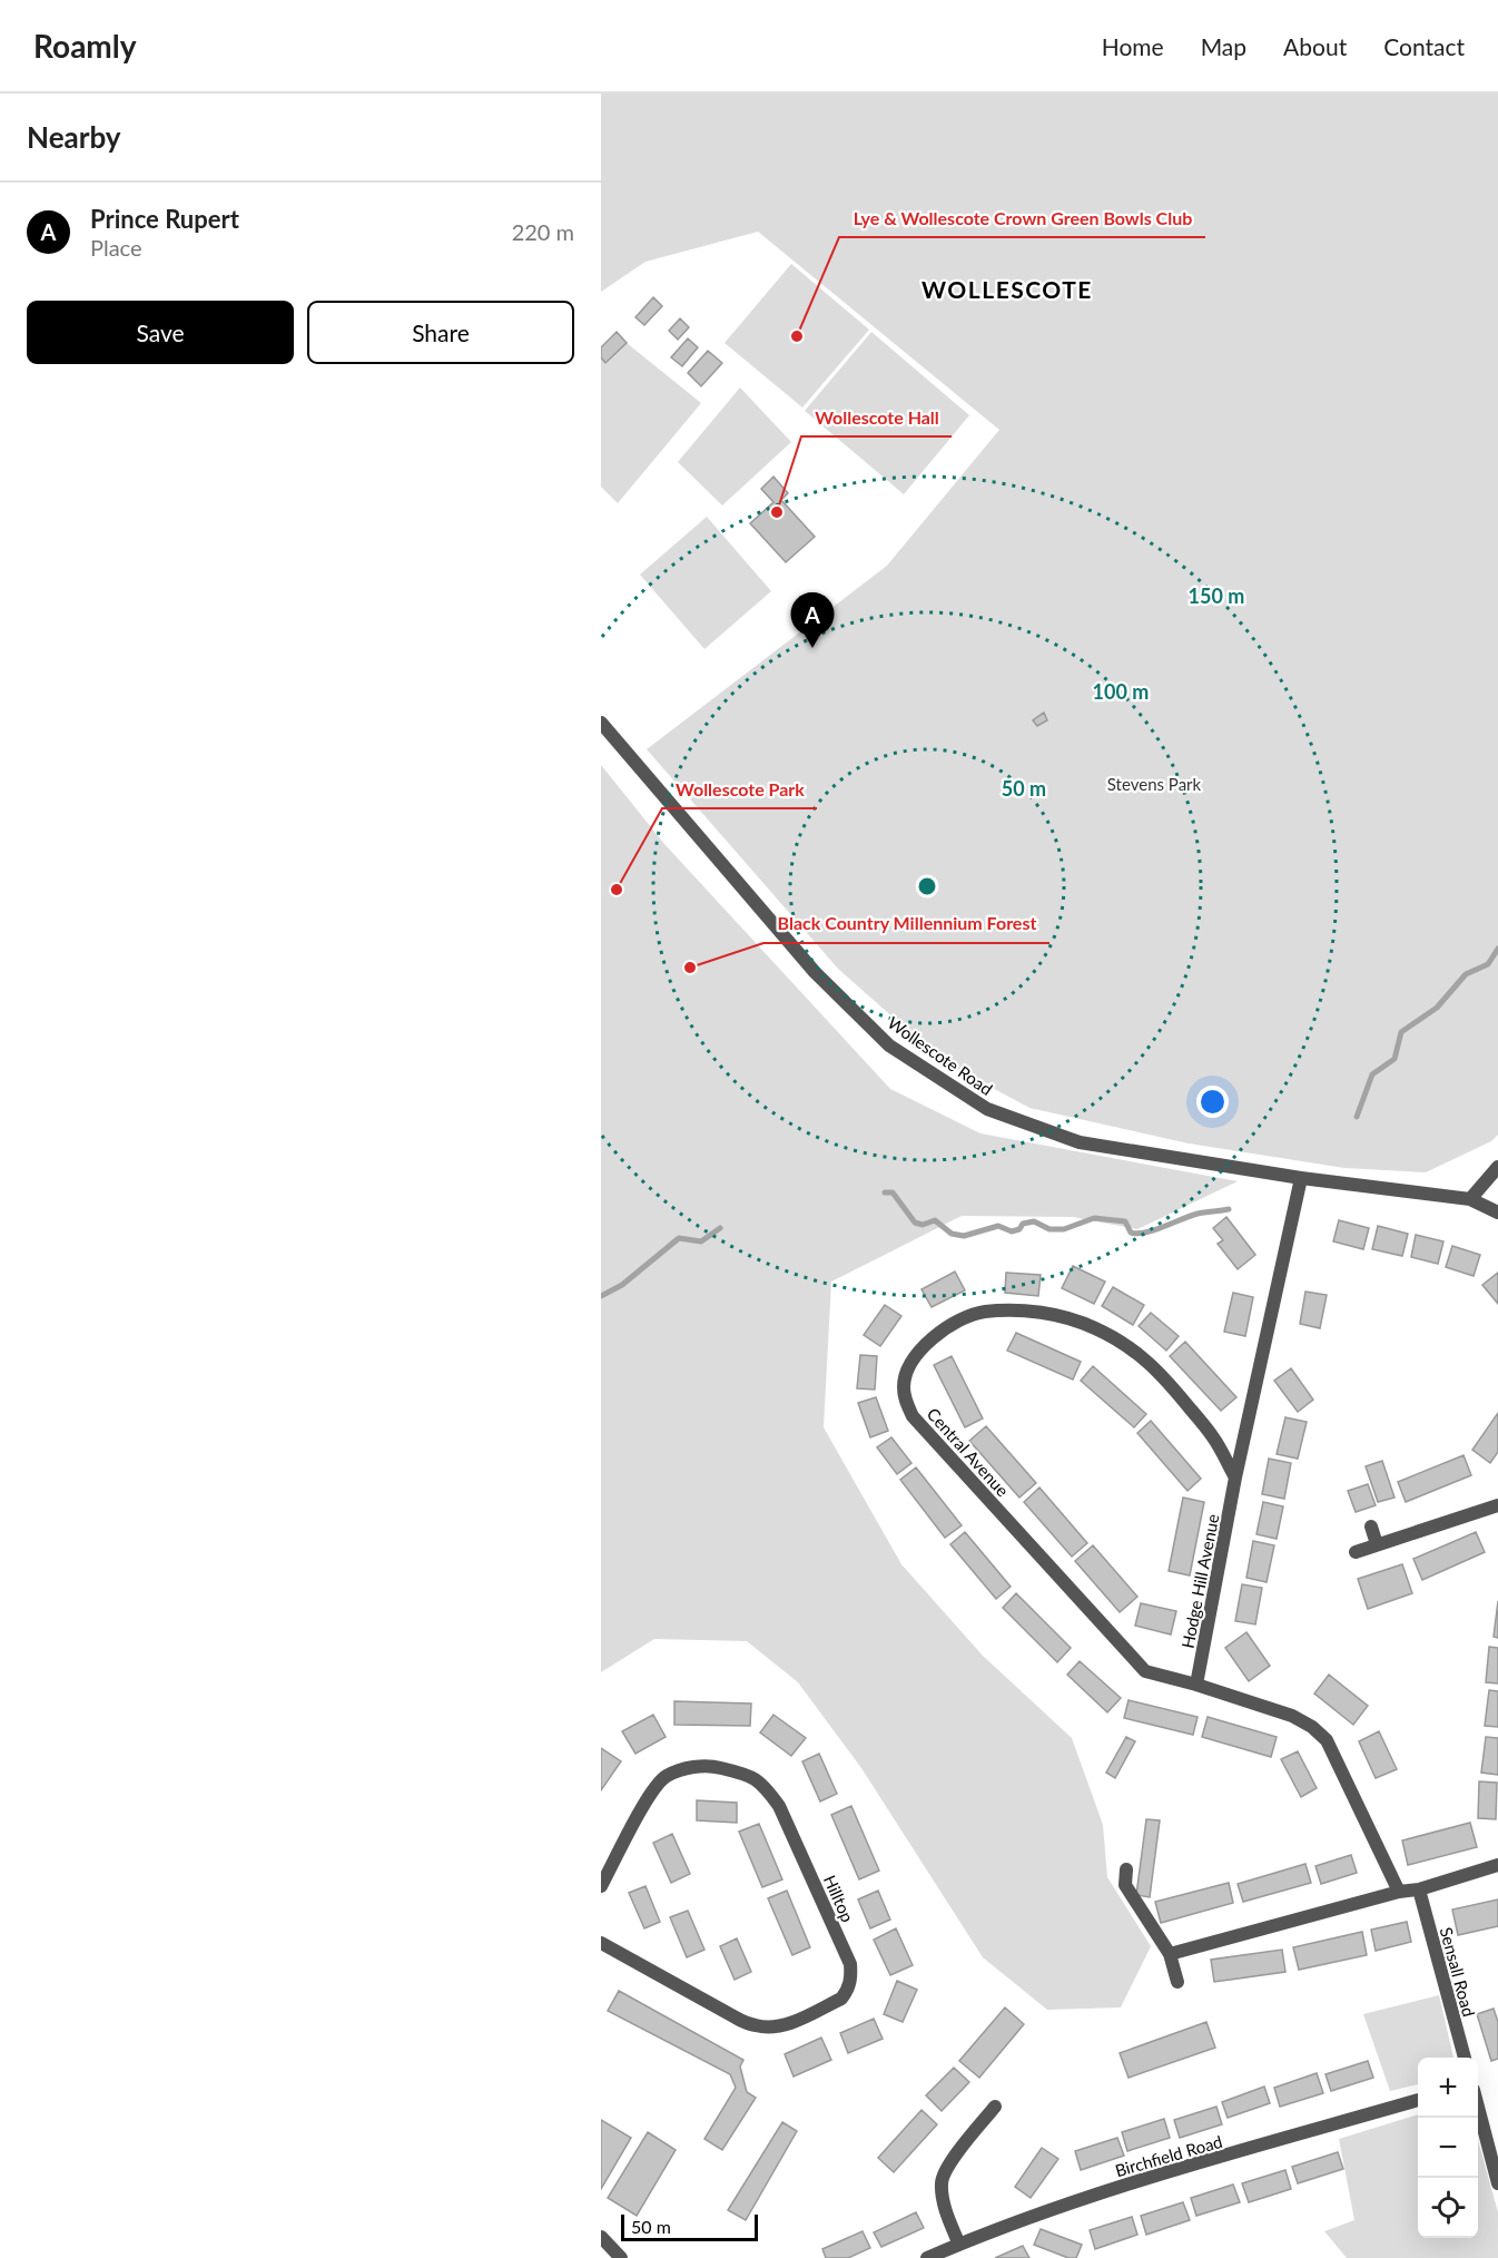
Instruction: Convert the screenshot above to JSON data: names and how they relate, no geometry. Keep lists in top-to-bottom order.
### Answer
{
  "streets": {
    "street": [
      "Wollescote Road",
      "Central Avenue",
      "Hodge Hill Avenue",
      "Hilltop",
      "Sensall Road",
      "Birchfield Road"
    ]
  },
  "crossings": [
    ["Wollescote Road", "Hodge Hill Avenue"],
    ["Central Avenue", "Hodge Hill Avenue"]
  ],
  "districts": ["WOLLESCOTE"],
  "parks": ["Stevens Park"],
  "places": [
    "Lye & Wollescote Crown Green Bowls Club",
    "Wollescote Hall",
    "Wollescote Park",
    "Black Country Millennium Forest"
  ],
  "scale_bar": "50 m",
  "page": {
    "header": "Roamly",
    "nav": [
      "Home",
      "Map",
      "About",
      "Contact"
    ],
    "heading": "Nearby",
    "list": [
      {
        "mark": "A",
        "name": "Prince Rupert",
        "note": "Place",
        "value": "220 m"
      }
    ],
    "buttons": ["Save", "Share"],
    "pins": "A",
    "map_buttons": ["+", "−"],
    "scale": "50 m"
  },
  "rings": ["150 m", "100 m", "50 m"]
}
